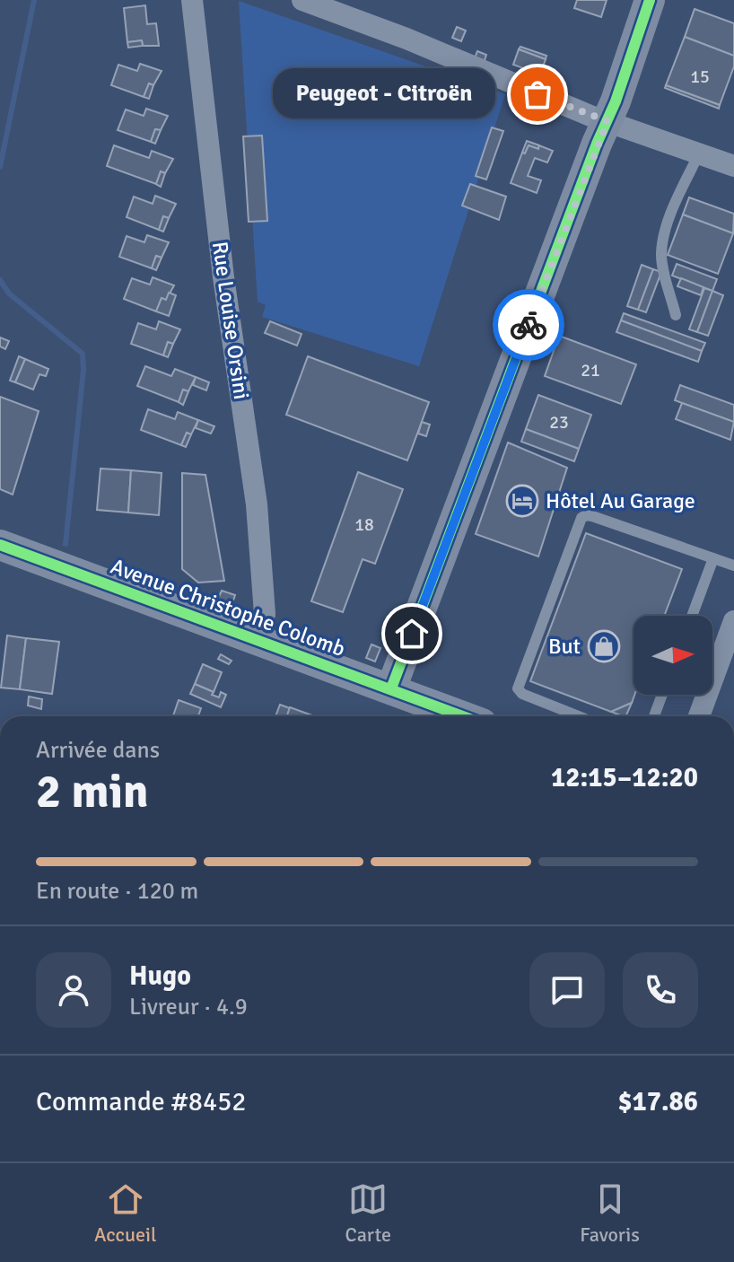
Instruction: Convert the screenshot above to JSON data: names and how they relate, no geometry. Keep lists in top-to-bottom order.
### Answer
{
  "streets": {
    "street": ["Rue Louise Orsini", "Avenue Christophe Colomb"]
  },
  "crossings": [
    ["Rue Louise Orsini", "Avenue Christophe Colomb"]
  ],
  "places": {
    "other": ["Peugeot - Citroën"],
    "hotel": ["Hôtel Au Garage"],
    "shop": ["But"]
  },
  "house_numbers": [
    "15",
    "21",
    "23",
    "18"
  ],
  "north": "right",
  "page": {
    "bubble": "Peugeot - Citroën",
    "heading": ["2 min", "Arrivée dans", "12:15–12:20"],
    "panel": [
      "Hugo",
      "Livreur · 4.9",
      "Commande #8452",
      "$17.86"
    ],
    "bar": "En route · 120 m",
    "tabs": ["Accueil", "Carte", "Favoris"]
  }
}
